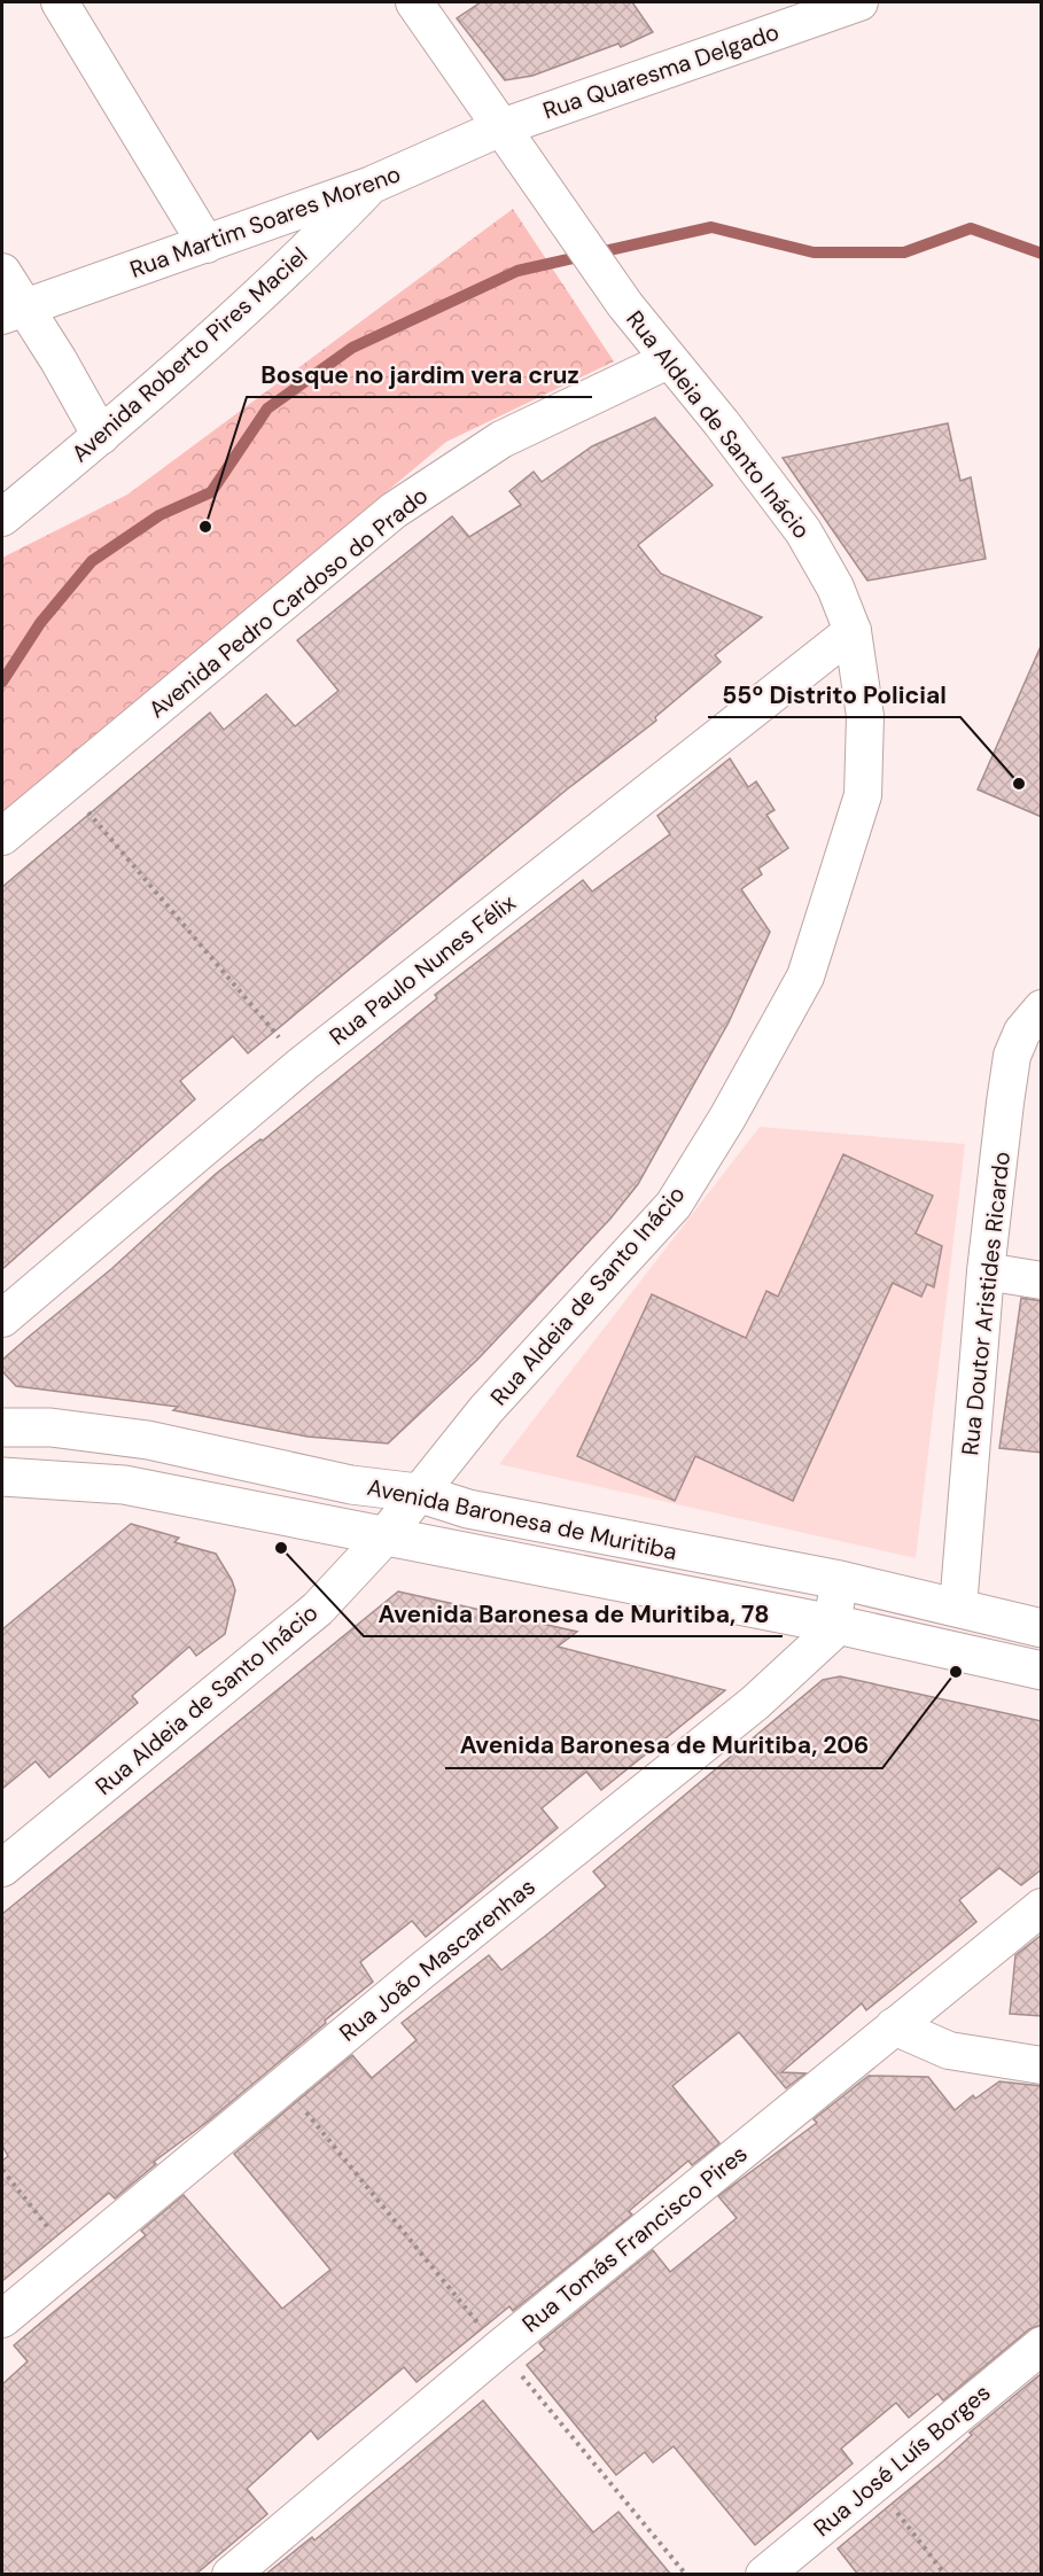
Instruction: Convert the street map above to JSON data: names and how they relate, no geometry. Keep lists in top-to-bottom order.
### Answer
{
  "streets": {
    "main road": ["Avenida Baronesa de Muritiba"],
    "street": [
      "Rua Quaresma Delgado",
      "Rua Martim Soares Moreno",
      "Avenida Roberto Pires Maciel",
      "Rua Aldeia de Santo Inácio",
      "Avenida Pedro Cardoso do Prado",
      "Rua Paulo Nunes Félix",
      "Rua Doutor Aristides Ricardo",
      "Rua João Mascarenhas",
      "Rua Tomás Francisco Pires",
      "Rua José Luís Borges"
    ]
  },
  "crossings": [
    ["Rua Quaresma Delgado", "Rua Martim Soares Moreno"],
    ["Rua Quaresma Delgado", "Rua Aldeia de Santo Inácio"],
    ["Rua Martim Soares Moreno", "Avenida Roberto Pires Maciel"],
    ["Rua Martim Soares Moreno", "Rua Aldeia de Santo Inácio"],
    ["Rua Aldeia de Santo Inácio", "Avenida Pedro Cardoso do Prado"],
    ["Rua Aldeia de Santo Inácio", "Rua Paulo Nunes Félix"],
    ["Rua Aldeia de Santo Inácio", "Avenida Baronesa de Muritiba"],
    ["Rua Doutor Aristides Ricardo", "Avenida Baronesa de Muritiba"],
    ["Avenida Baronesa de Muritiba", "Rua João Mascarenhas"]
  ],
  "places": [
    "Bosque no jardim vera cruz",
    "55º Distrito Policial",
    "Avenida Baronesa de Muritiba, 78",
    "Avenida Baronesa de Muritiba, 206"
  ]
}
